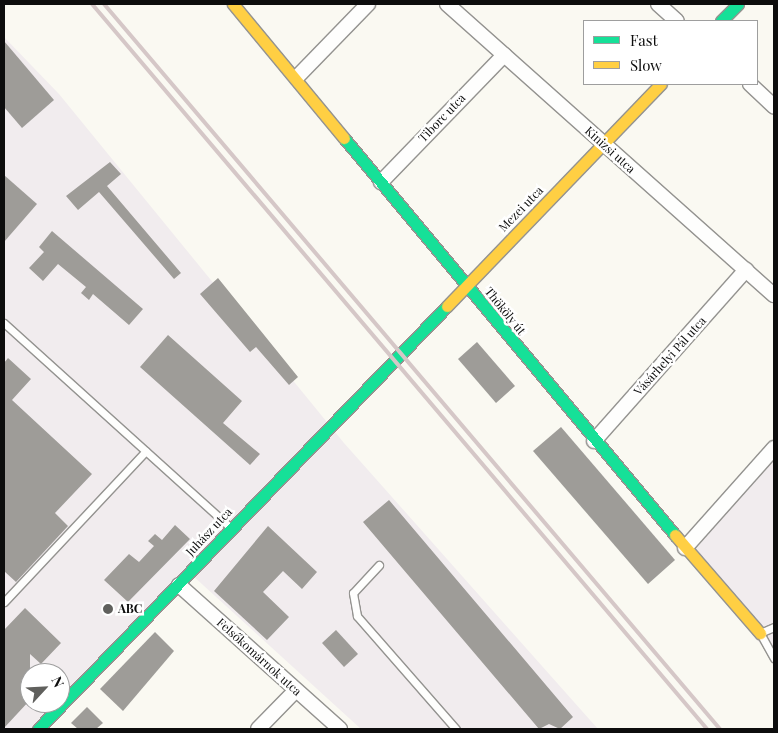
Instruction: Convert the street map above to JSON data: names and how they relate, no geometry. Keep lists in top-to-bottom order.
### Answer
{
  "streets": {
    "street": [
      "Tiborc utca",
      "Kinizsi utca",
      "Mezei utca",
      "Thököly út",
      "Vásárhelyi Pál utca",
      "Juhász utca",
      "Felsőkomárnok utca"
    ]
  },
  "crossings": [
    ["Tiborc utca", "Kinizsi utca"],
    ["Tiborc utca", "Thököly út"],
    ["Kinizsi utca", "Mezei utca"],
    ["Kinizsi utca", "Vásárhelyi Pál utca"],
    ["Mezei utca", "Thököly út"],
    ["Mezei utca", "Juhász utca"],
    ["Thököly út", "Vásárhelyi Pál utca"],
    ["Juhász utca", "Felsőkomárnok utca"]
  ],
  "places": ["ABC"],
  "legend": ["Fast", "Slow"],
  "north": "top right"
}
